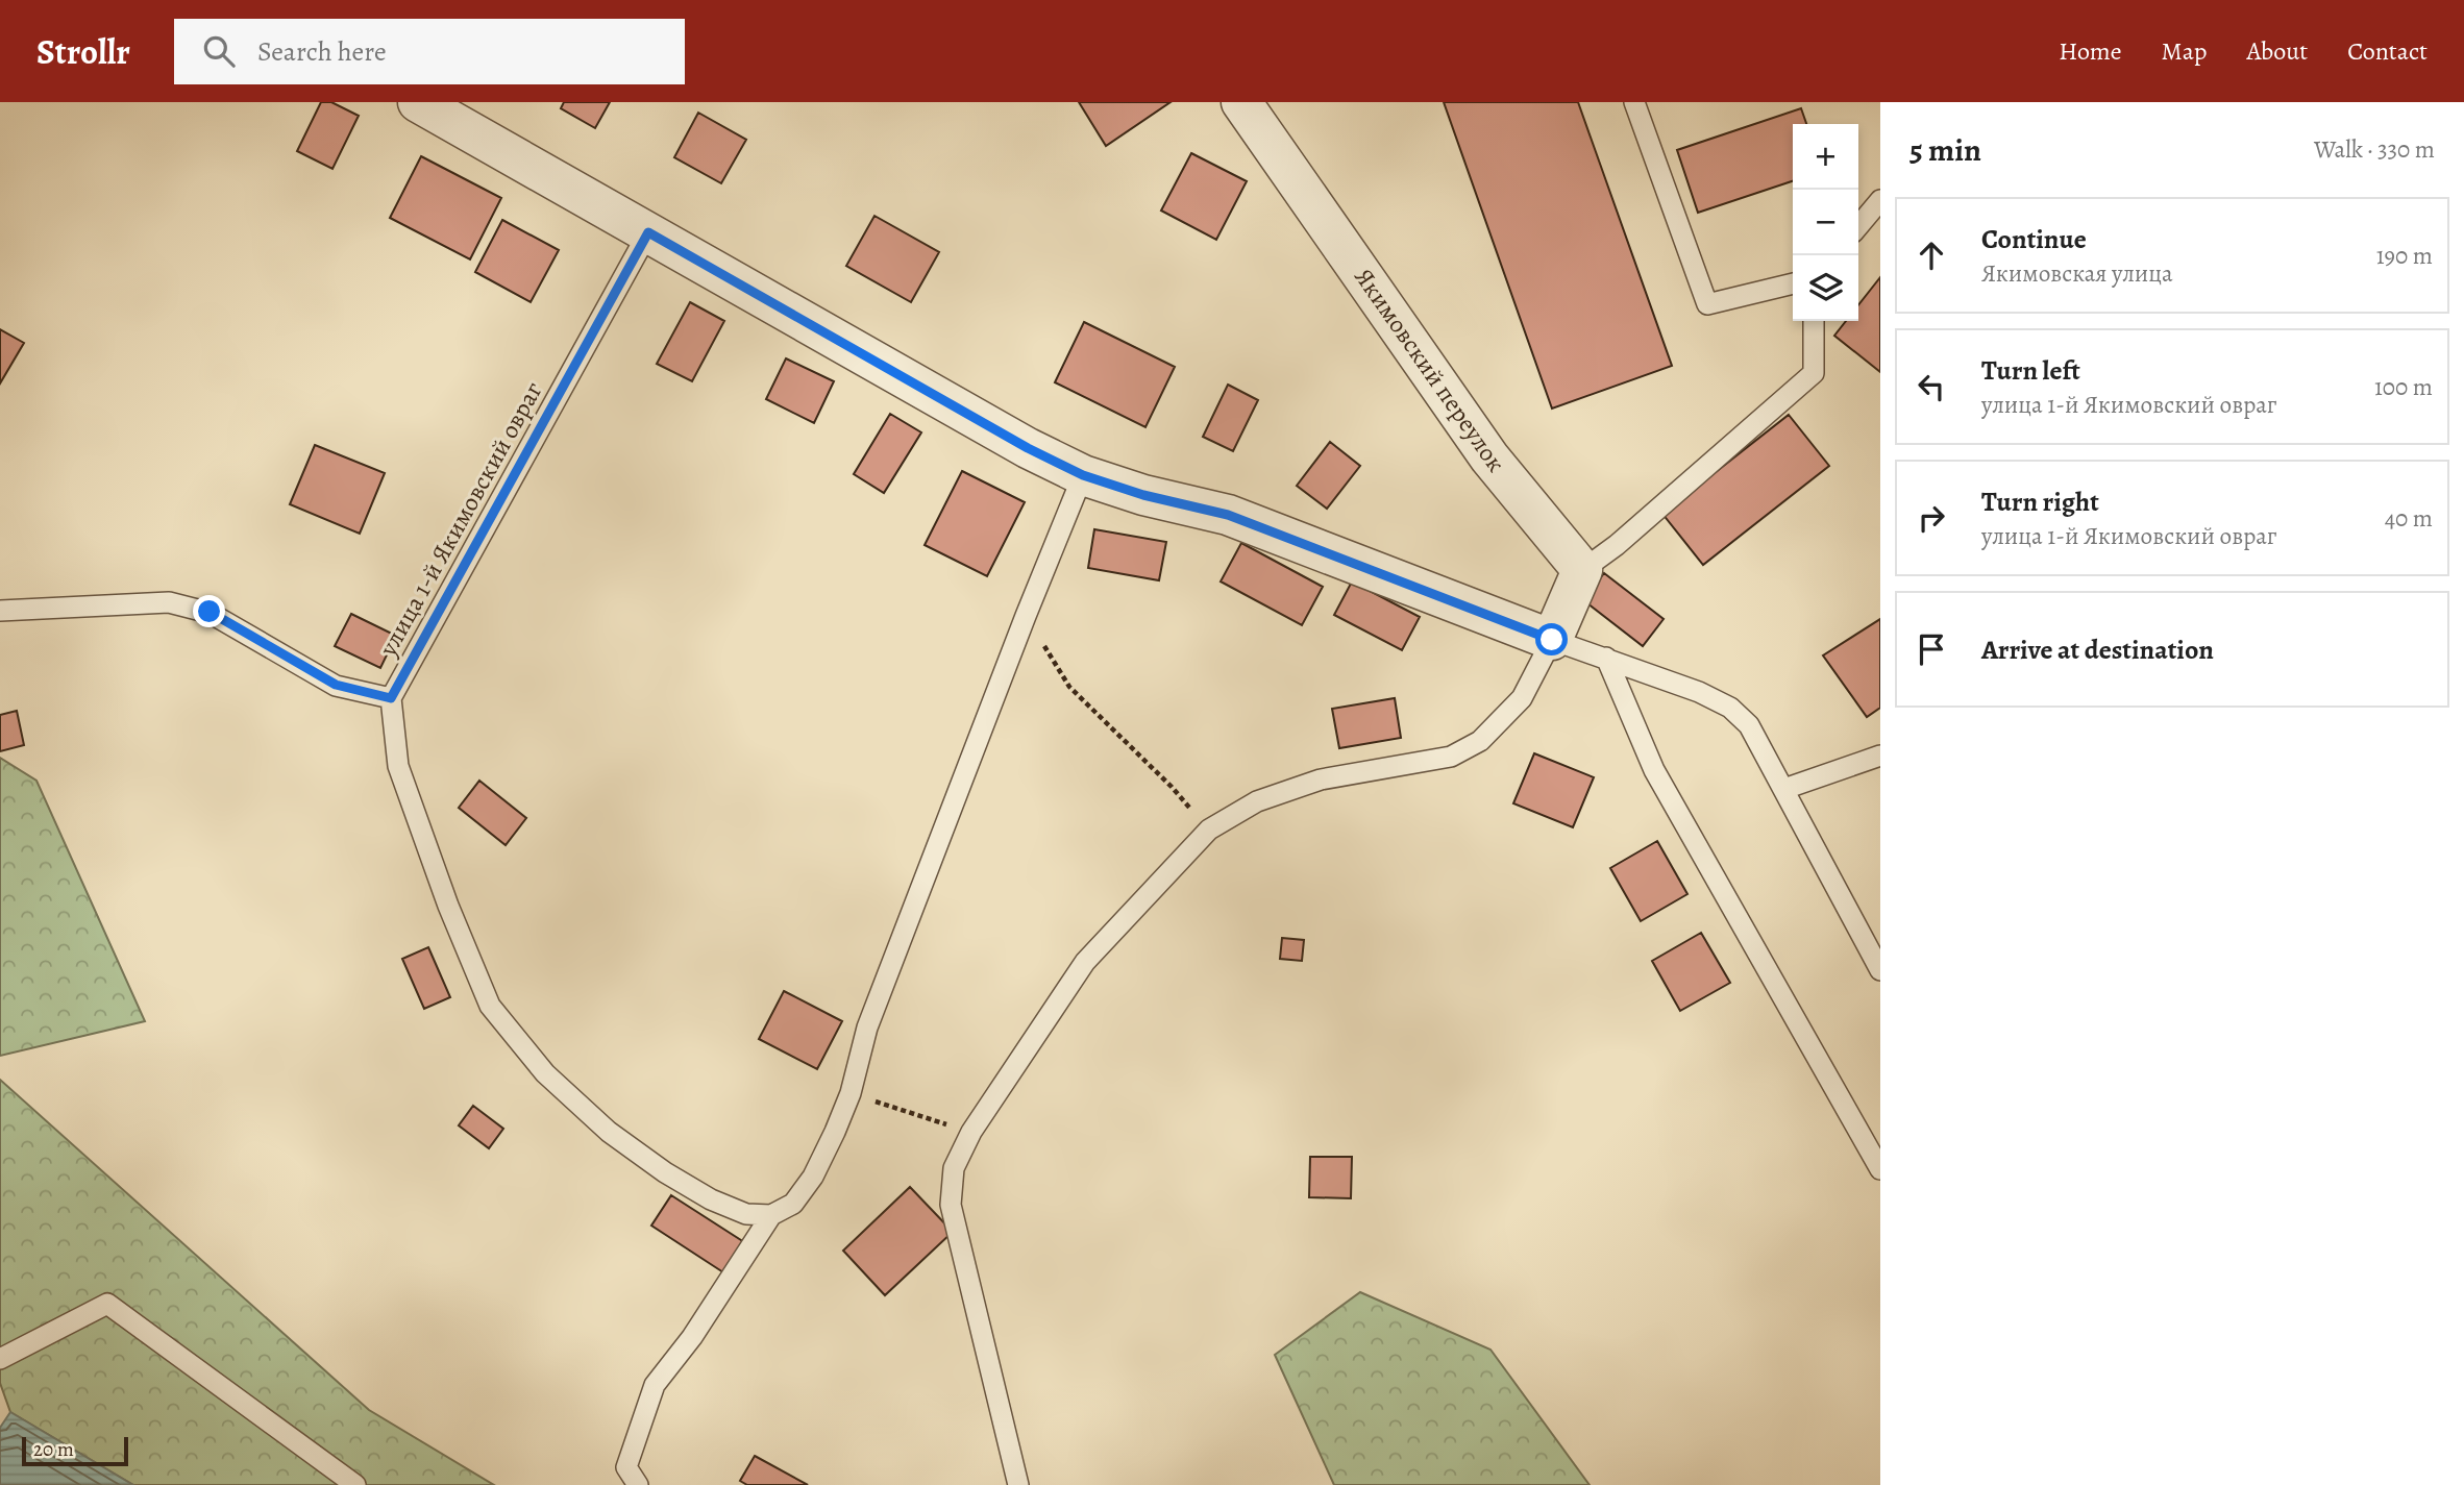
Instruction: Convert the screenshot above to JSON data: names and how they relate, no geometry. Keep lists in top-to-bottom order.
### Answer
{
  "streets": {
    "street": ["Якимовский переулок"],
    "lane": ["улица 1-й Якимовский овраг"]
  },
  "scale_bar": "20 m",
  "page": {
    "header": "Strollr",
    "search": "Search here",
    "nav": [
      "Home",
      "Map",
      "About",
      "Contact"
    ],
    "heading": ["5 min", "Walk · 330 m"],
    "map_buttons": ["+", "−"],
    "list": [
      ["Continue", "Якимовская улица", "190 m"],
      ["Turn left", "улица 1-й Якимовский овраг", "100 m"],
      ["Turn right", "улица 1-й Якимовский овраг", "40 m"],
      "Arrive at destination"
    ],
    "scale": "20 m"
  }
}
